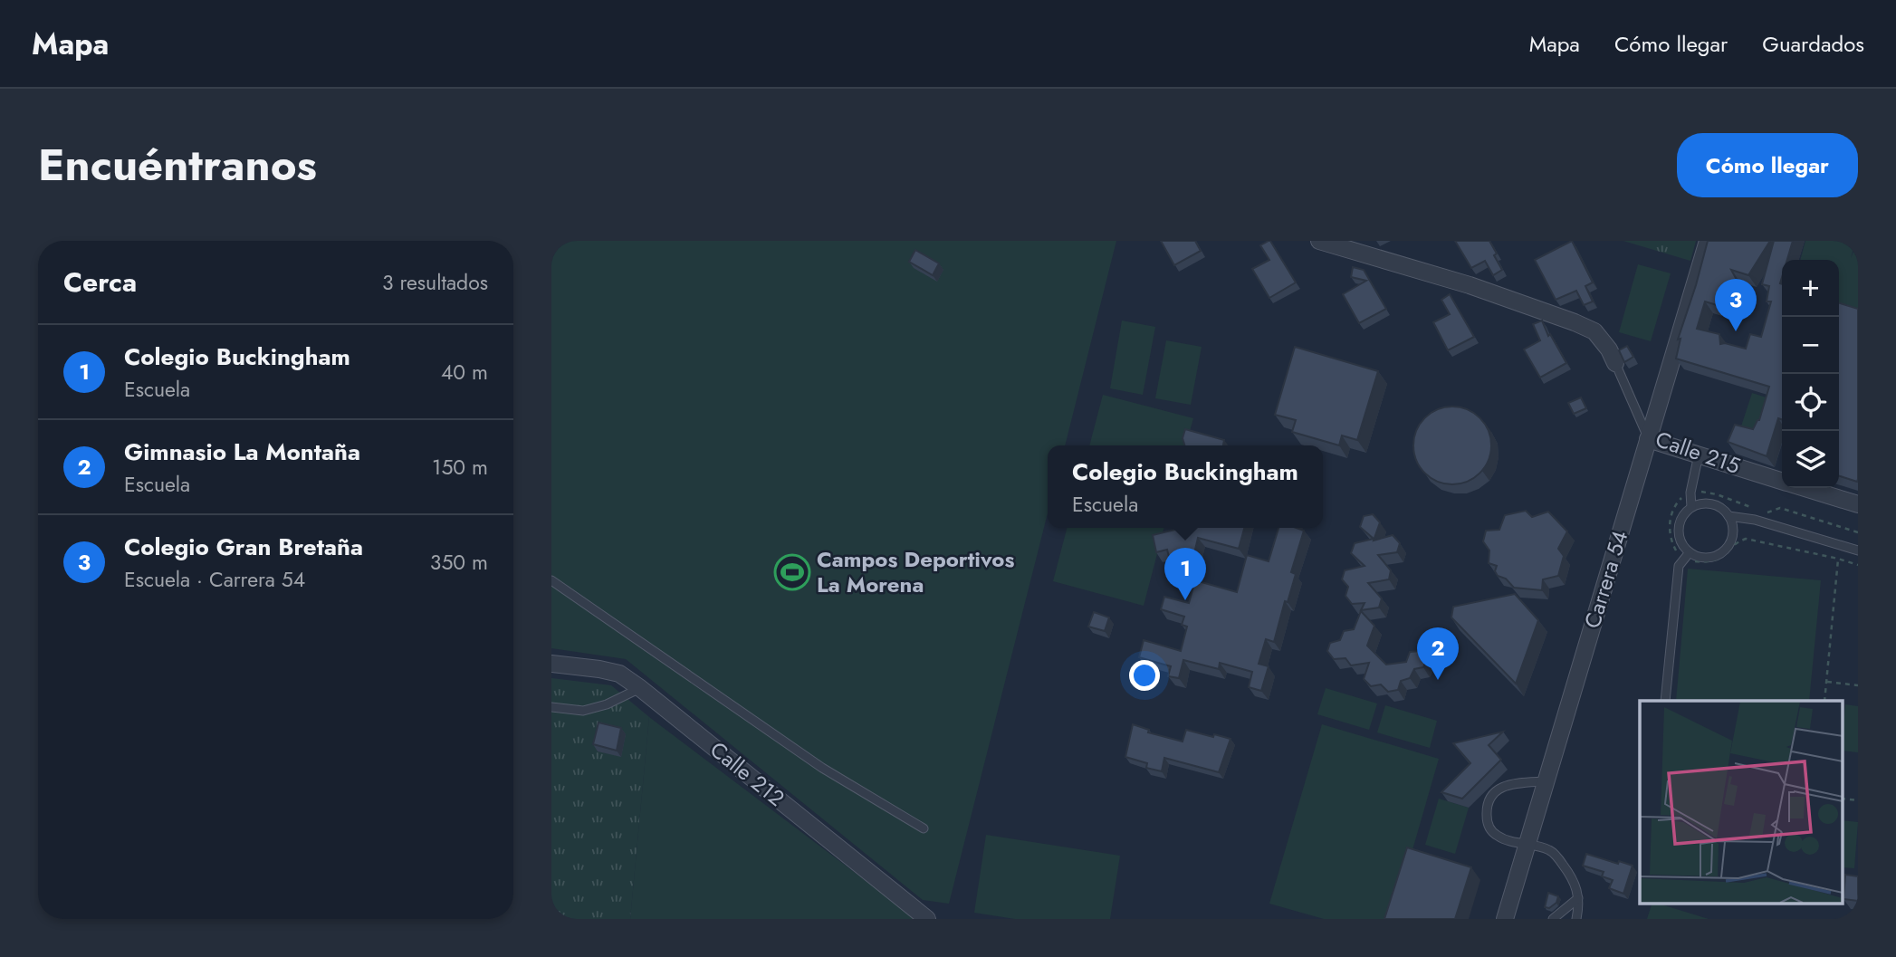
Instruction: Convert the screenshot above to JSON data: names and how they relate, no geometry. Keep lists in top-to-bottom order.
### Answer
{
  "streets": {
    "street": ["Calle 215", "Carrera 54", "Calle 212"]
  },
  "crossings": [
    ["Calle 215", "Carrera 54"]
  ],
  "places": {
    "sports": ["Campos Deportivos La Morena"]
  },
  "page": {
    "header": "Mapa",
    "nav": ["Mapa", "Cómo llegar", "Guardados"],
    "title": "Encuéntranos",
    "buttons": "Cómo llegar",
    "heading": ["Cerca", "3 resultados"],
    "map_buttons": ["+", "−"],
    "pins": ["3", "1", "2"],
    "list": [
      {
        "mark": "1",
        "name": "Colegio Buckingham",
        "note": "Escuela",
        "value": "40 m"
      },
      {
        "mark": "2",
        "name": "Gimnasio La Montaña",
        "note": "Escuela",
        "value": "150 m"
      },
      {
        "mark": "3",
        "name": "Colegio Gran Bretaña",
        "note": "Escuela · Carrera 54",
        "value": "350 m"
      }
    ],
    "popup": ["Colegio Buckingham", "Escuela"]
  }
}
